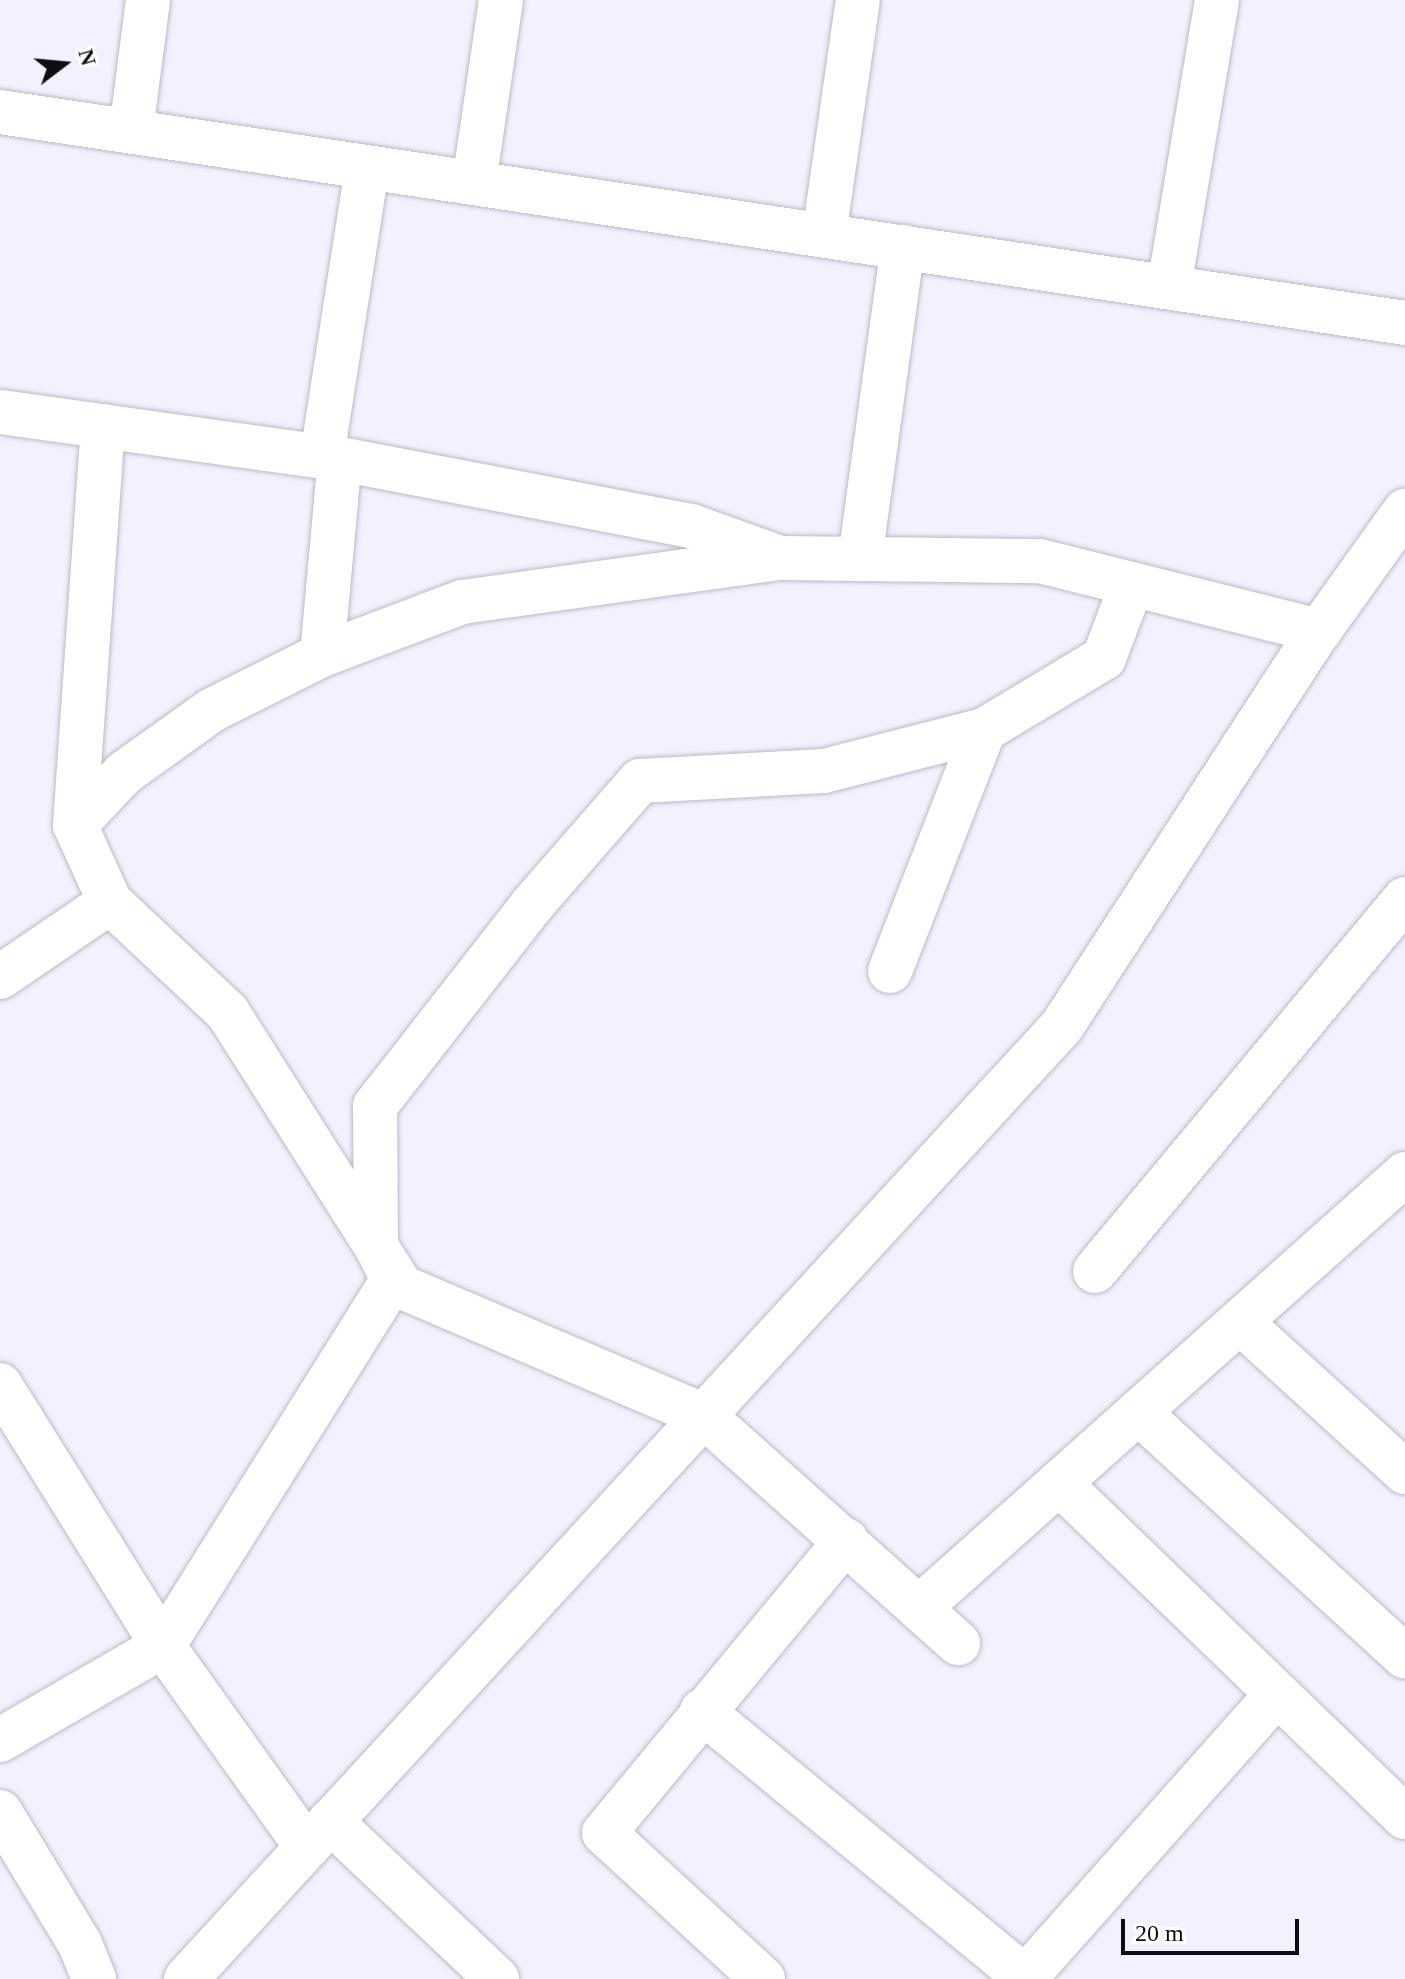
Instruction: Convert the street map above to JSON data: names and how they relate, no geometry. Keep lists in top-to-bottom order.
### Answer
{
  "scale_bar": "20 m",
  "north": "right"
}
